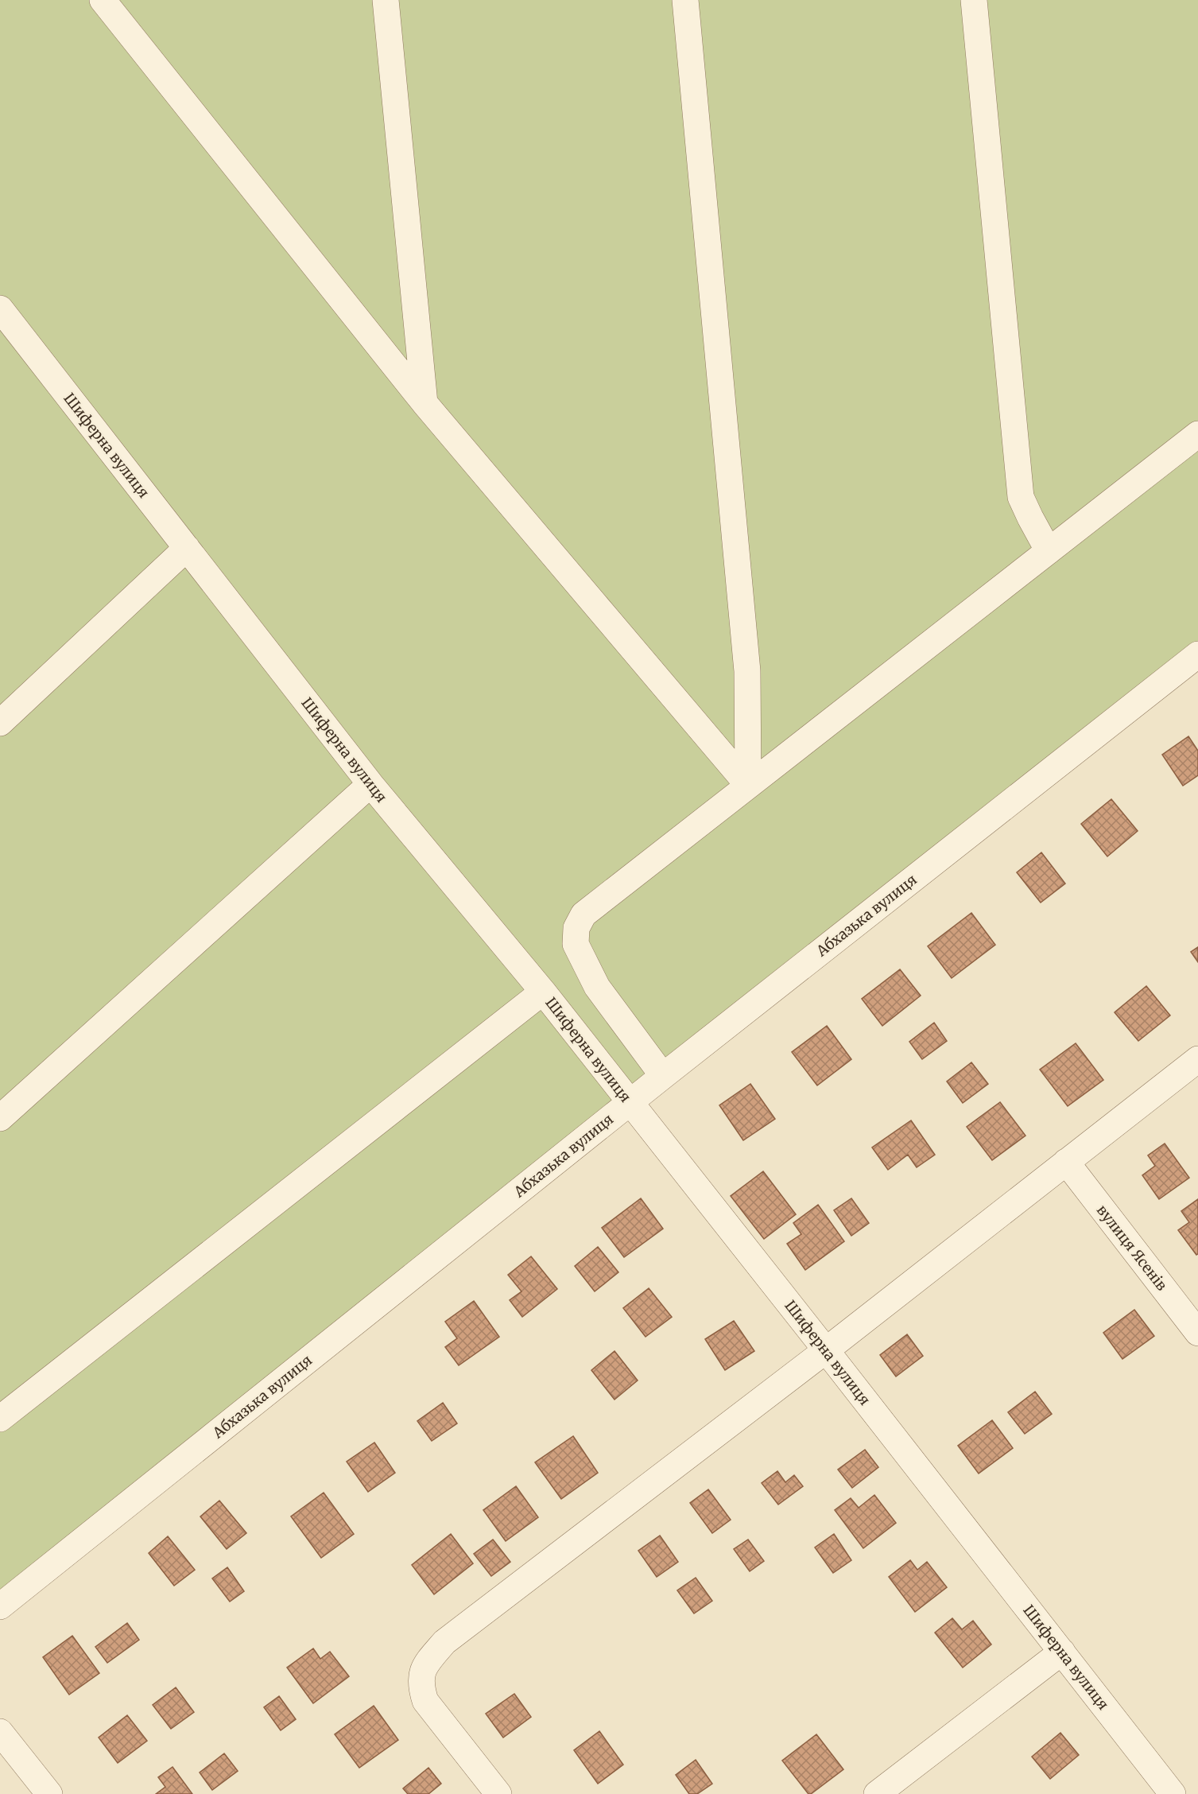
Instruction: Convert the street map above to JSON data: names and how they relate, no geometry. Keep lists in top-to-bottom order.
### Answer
{
  "streets": {
    "street": ["Шиферна вулиця", "Абхазька вулиця", "вулиця Ясенів"]
  },
  "crossings": [
    ["Шиферна вулиця", "Абхазька вулиця"]
  ]
}
